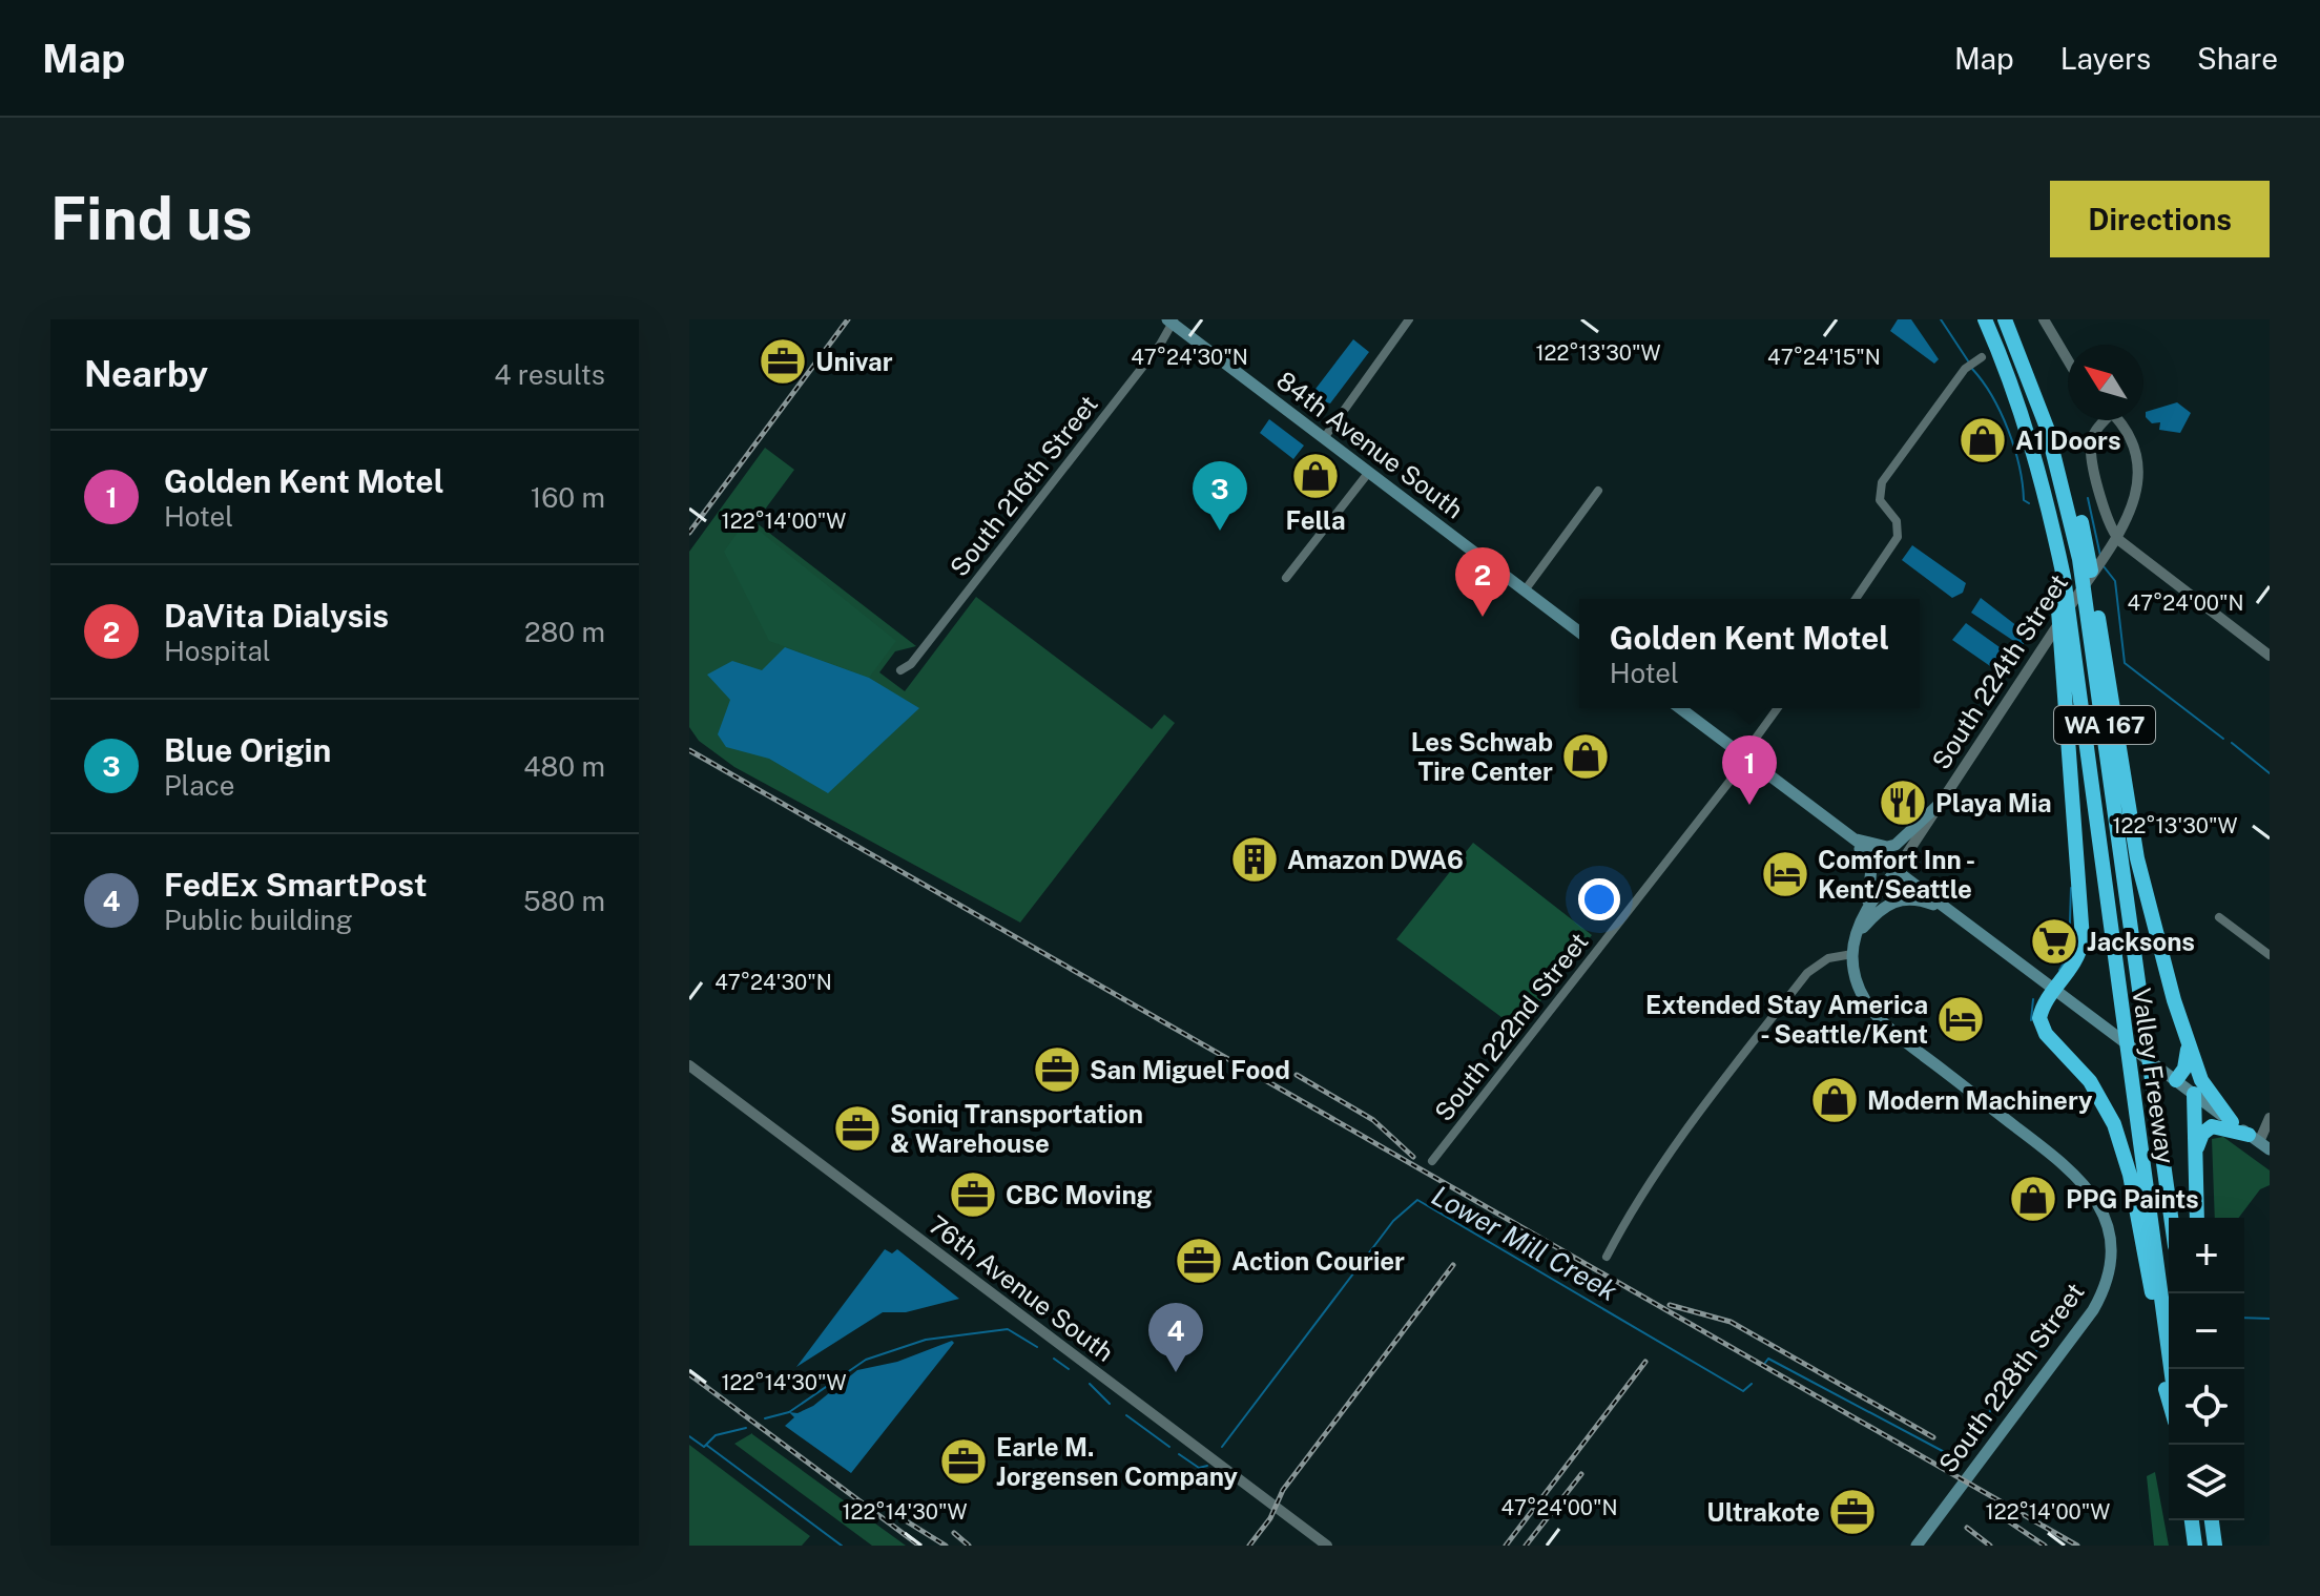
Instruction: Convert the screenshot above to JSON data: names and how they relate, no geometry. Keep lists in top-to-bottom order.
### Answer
{
  "streets": {
    "highway": ["WA 167", "Valley Freeway"],
    "main road": ["84th Avenue South", "South 224th Street", "South 228th Street"],
    "street": ["South 216th Street", "South 222nd Street", "76th Avenue South"]
  },
  "crossings": [
    ["84th Avenue South", "South 216th Street"],
    ["South 224th Street", "South 228th Street"]
  ],
  "water": ["Lower Mill Creek"],
  "places": {
    "office": [
      "Univar",
      "San Miguel Food",
      "Soniq Transportation & Warehouse",
      "CBC Moving",
      "Action Courier",
      "Earle M. Jorgensen Company",
      "Ultrakote"
    ],
    "shop": [
      "A1 Doors",
      "Fella",
      "Les Schwab Tire Center",
      "Modern Machinery",
      "PPG Paints"
    ],
    "restaurant": ["Playa Mia"],
    "building": ["Amazon DWA6"],
    "hotel": ["Comfort Inn - Kent/Seattle", "Extended Stay America - Seattle/Kent"],
    "supermarket": ["Jacksons"]
  },
  "north": "top left",
  "page": {
    "header": "Map",
    "nav": ["Map", "Layers", "Share"],
    "buttons": "Directions",
    "title": "Find us",
    "heading": ["Nearby", "4 results"],
    "list": [
      {
        "mark": "1",
        "name": "Golden Kent Motel",
        "note": "Hotel",
        "value": "160 m"
      },
      {
        "mark": "2",
        "name": "DaVita Dialysis",
        "note": "Hospital",
        "value": "280 m"
      },
      {
        "mark": "3",
        "name": "Blue Origin",
        "note": "Place",
        "value": "480 m"
      },
      {
        "mark": "4",
        "name": "FedEx SmartPost",
        "note": "Public building",
        "value": "580 m"
      }
    ],
    "pins": [
      "3",
      "2",
      "1",
      "4"
    ],
    "popup": ["Golden Kent Motel", "Hotel"],
    "map_buttons": ["+", "−"]
  },
  "coordinates": [
    "122°13'30\"W",
    "47°24'30\"N",
    "47°24'15\"N",
    "122°14'00\"W",
    "47°24'00\"N",
    "122°14'30\"W"
  ]
}
